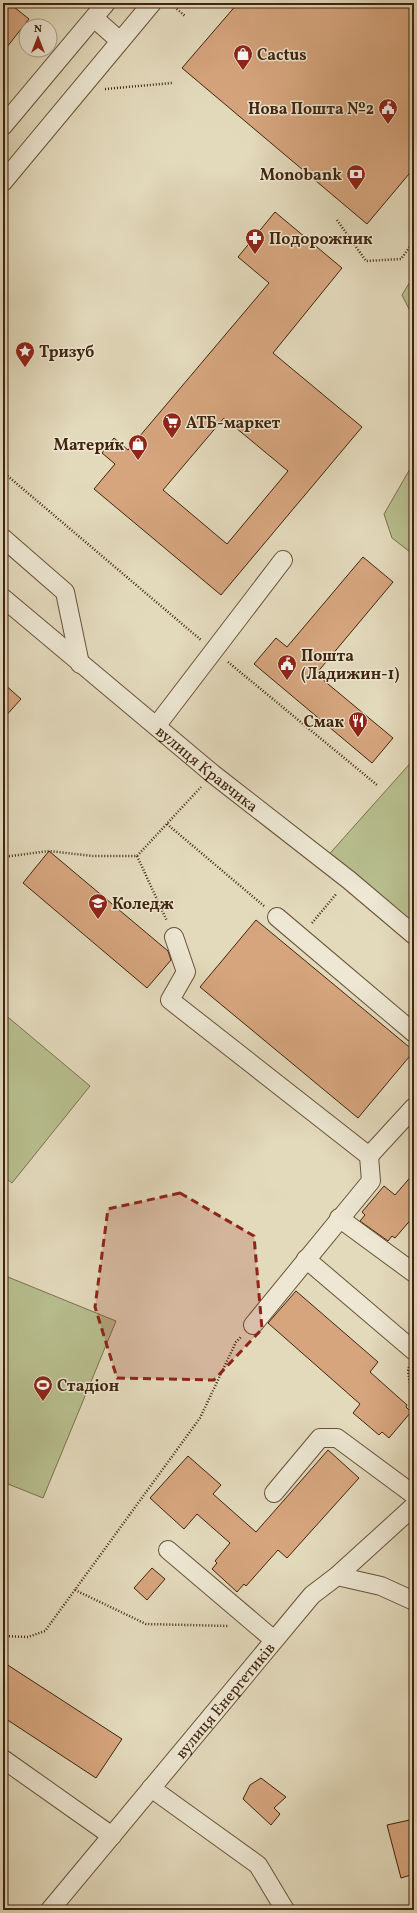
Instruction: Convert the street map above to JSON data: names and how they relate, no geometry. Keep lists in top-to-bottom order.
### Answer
{
  "streets": {
    "street": ["вулиця Кравчика", "вулиця Енергетиків"]
  },
  "places": {
    "shop": ["Cactus", "Материк"],
    "public building": ["Нова Пошта №2", "Пошта (Ладижин-1)"],
    "bank": ["Monobank"],
    "pharmacy": ["Подорожник"],
    "place": ["Тризуб"],
    "supermarket": ["АТБ-маркет"],
    "restaurant": ["Смак"],
    "school or university": ["Коледж"],
    "sports": ["Стадіон"]
  },
  "north": "top"
}
